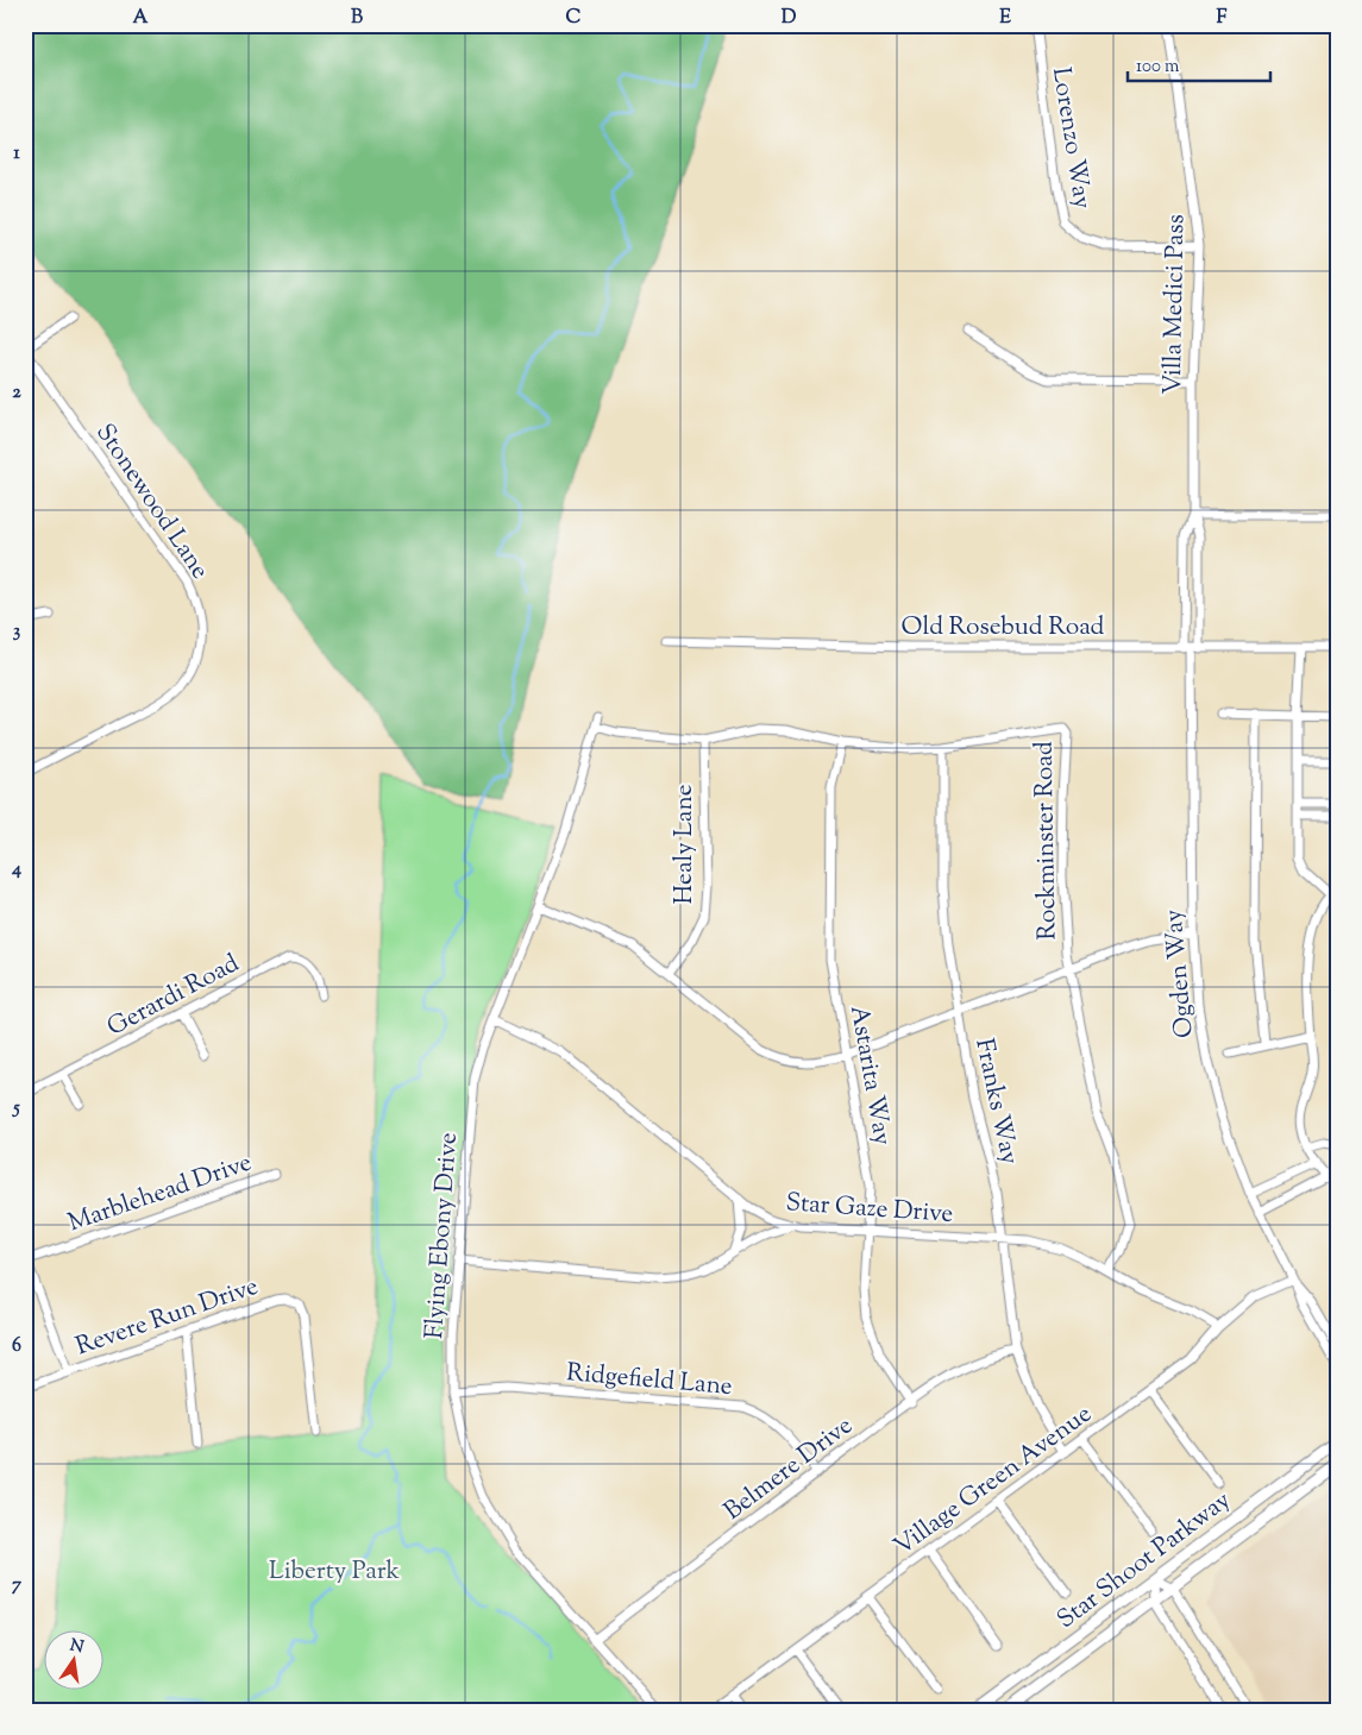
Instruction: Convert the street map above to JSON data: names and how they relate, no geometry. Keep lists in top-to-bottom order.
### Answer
{
  "streets": {
    "street": [
      "Lorenzo Way",
      "Villa Medici Pass",
      "Stonewood Lane",
      "Old Rosebud Road",
      "Rockminster Road",
      "Healy Lane",
      "Ogden Way",
      "Gerardi Road",
      "Astarita Way",
      "Franks Way",
      "Marblehead Drive",
      "Star Gaze Drive",
      "Flying Ebony Drive",
      "Revere Run Drive",
      "Ridgefield Lane",
      "Belmere Drive",
      "Village Green Avenue",
      "Star Shoot Parkway"
    ]
  },
  "crossings": [
    ["Lorenzo Way", "Villa Medici Pass"],
    ["Villa Medici Pass", "Old Rosebud Road"],
    ["Villa Medici Pass", "Ogden Way"],
    ["Old Rosebud Road", "Ogden Way"],
    ["Rockminster Road", "Healy Lane"],
    ["Rockminster Road", "Astarita Way"],
    ["Rockminster Road", "Franks Way"],
    ["Rockminster Road", "Star Gaze Drive"],
    ["Rockminster Road", "Flying Ebony Drive"],
    ["Ogden Way", "Village Green Avenue"],
    ["Astarita Way", "Star Gaze Drive"],
    ["Astarita Way", "Belmere Drive"],
    ["Franks Way", "Star Gaze Drive"],
    ["Franks Way", "Belmere Drive"],
    ["Franks Way", "Village Green Avenue"],
    ["Star Gaze Drive", "Flying Ebony Drive"],
    ["Star Gaze Drive", "Village Green Avenue"],
    ["Flying Ebony Drive", "Ridgefield Lane"],
    ["Flying Ebony Drive", "Belmere Drive"],
    ["Ridgefield Lane", "Belmere Drive"]
  ],
  "parks": ["Liberty Park"],
  "scale_bar": "100 m",
  "north": "top",
  "grid": {
    "columns": [
      "A",
      "B",
      "C",
      "D",
      "E",
      "F"
    ],
    "rows": [
      "1",
      "2",
      "3",
      "4",
      "5",
      "6",
      "7"
    ]
  }
}
